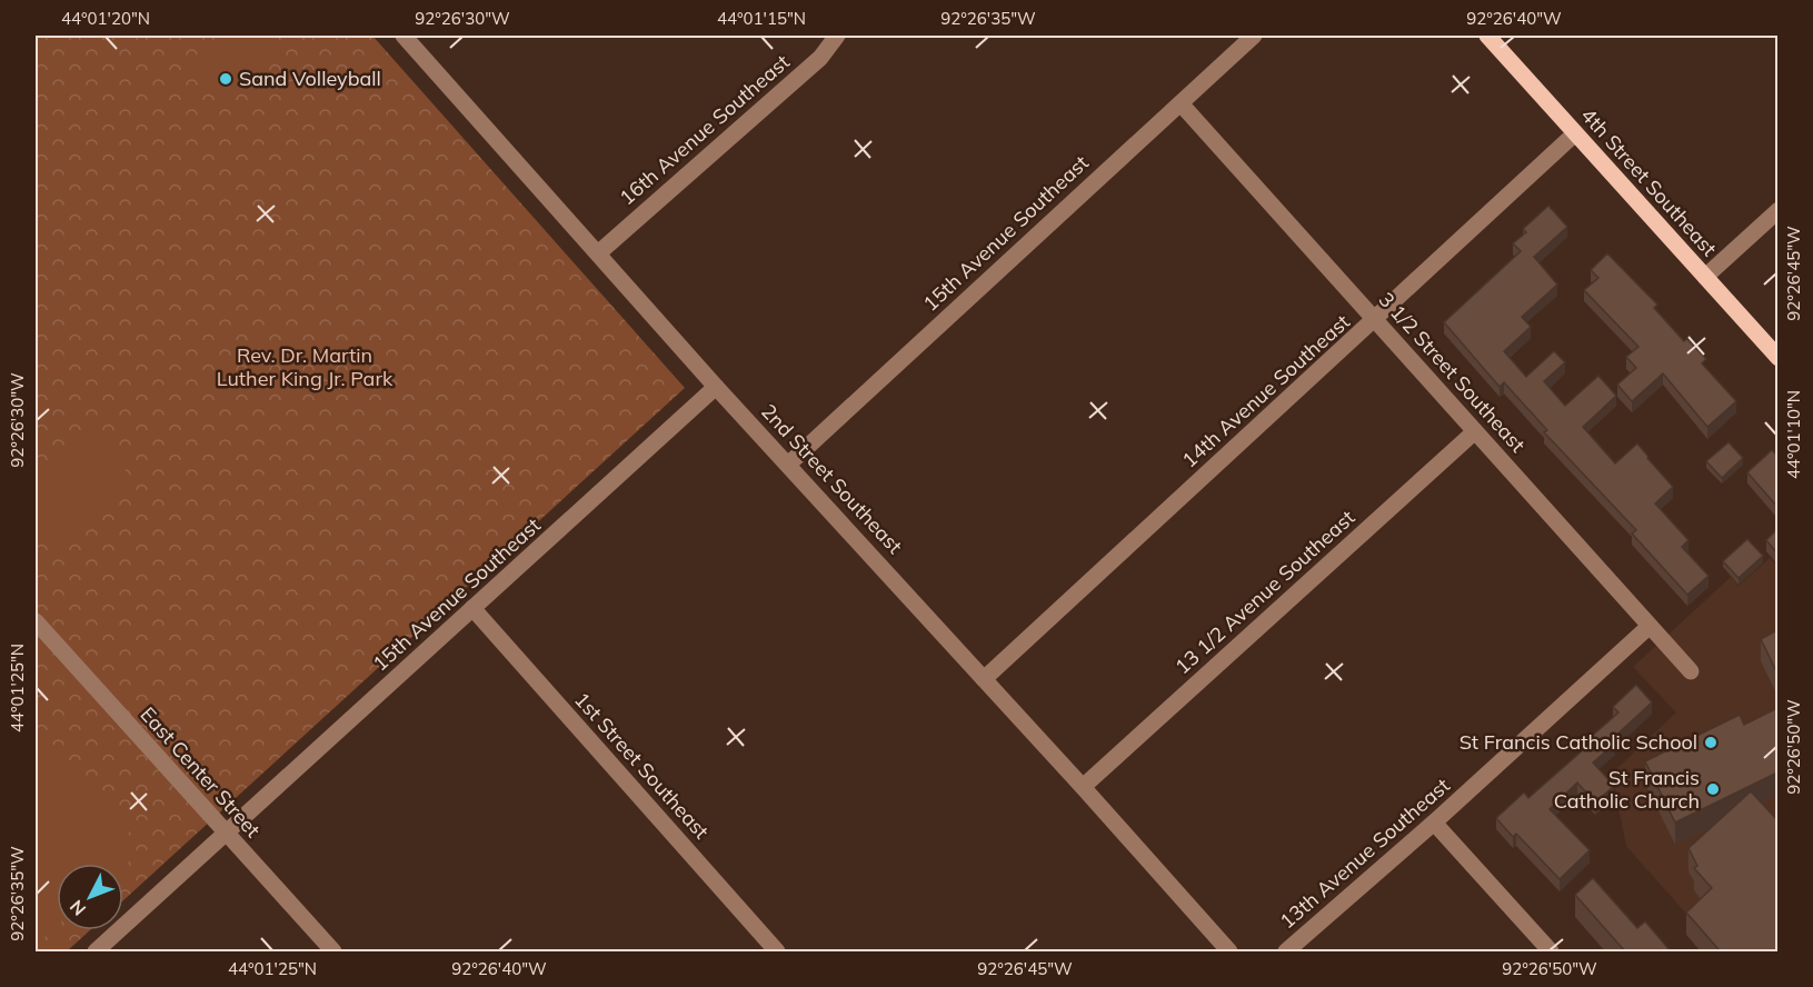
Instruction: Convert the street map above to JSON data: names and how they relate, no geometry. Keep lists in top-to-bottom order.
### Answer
{
  "streets": {
    "main road": ["4th Street Southeast"],
    "street": [
      "16th Avenue Southeast",
      "15th Avenue Southeast",
      "3 1/2 Street Southeast",
      "14th Avenue Southeast",
      "2nd Street Southeast",
      "13 1/2 Avenue Southeast",
      "1st Street Southeast",
      "East Center Street",
      "13th Avenue Southeast"
    ]
  },
  "crossings": [
    ["16th Avenue Southeast", "2nd Street Southeast"],
    ["4th Street Southeast", "14th Avenue Southeast"],
    ["15th Avenue Southeast", "3 1/2 Street Southeast"],
    ["15th Avenue Southeast", "2nd Street Southeast"],
    ["15th Avenue Southeast", "1st Street Southeast"],
    ["15th Avenue Southeast", "East Center Street"],
    ["3 1/2 Street Southeast", "14th Avenue Southeast"],
    ["3 1/2 Street Southeast", "13 1/2 Avenue Southeast"],
    ["3 1/2 Street Southeast", "13th Avenue Southeast"],
    ["14th Avenue Southeast", "2nd Street Southeast"],
    ["2nd Street Southeast", "13 1/2 Avenue Southeast"]
  ],
  "parks": ["Rev. Dr. Martin Luther King Jr. Park"],
  "places": ["Sand Volleyball", "St Francis Catholic School", "St Francis Catholic Church"],
  "north": "bottom left",
  "coordinates": [
    "44°01'20\"N",
    "92°26'30\"W",
    "44°01'15\"N",
    "92°26'35\"W",
    "92°26'40\"W",
    "92°26'45\"W",
    "44°01'10\"N",
    "44°01'25\"N",
    "92°26'50\"W"
  ]
}
